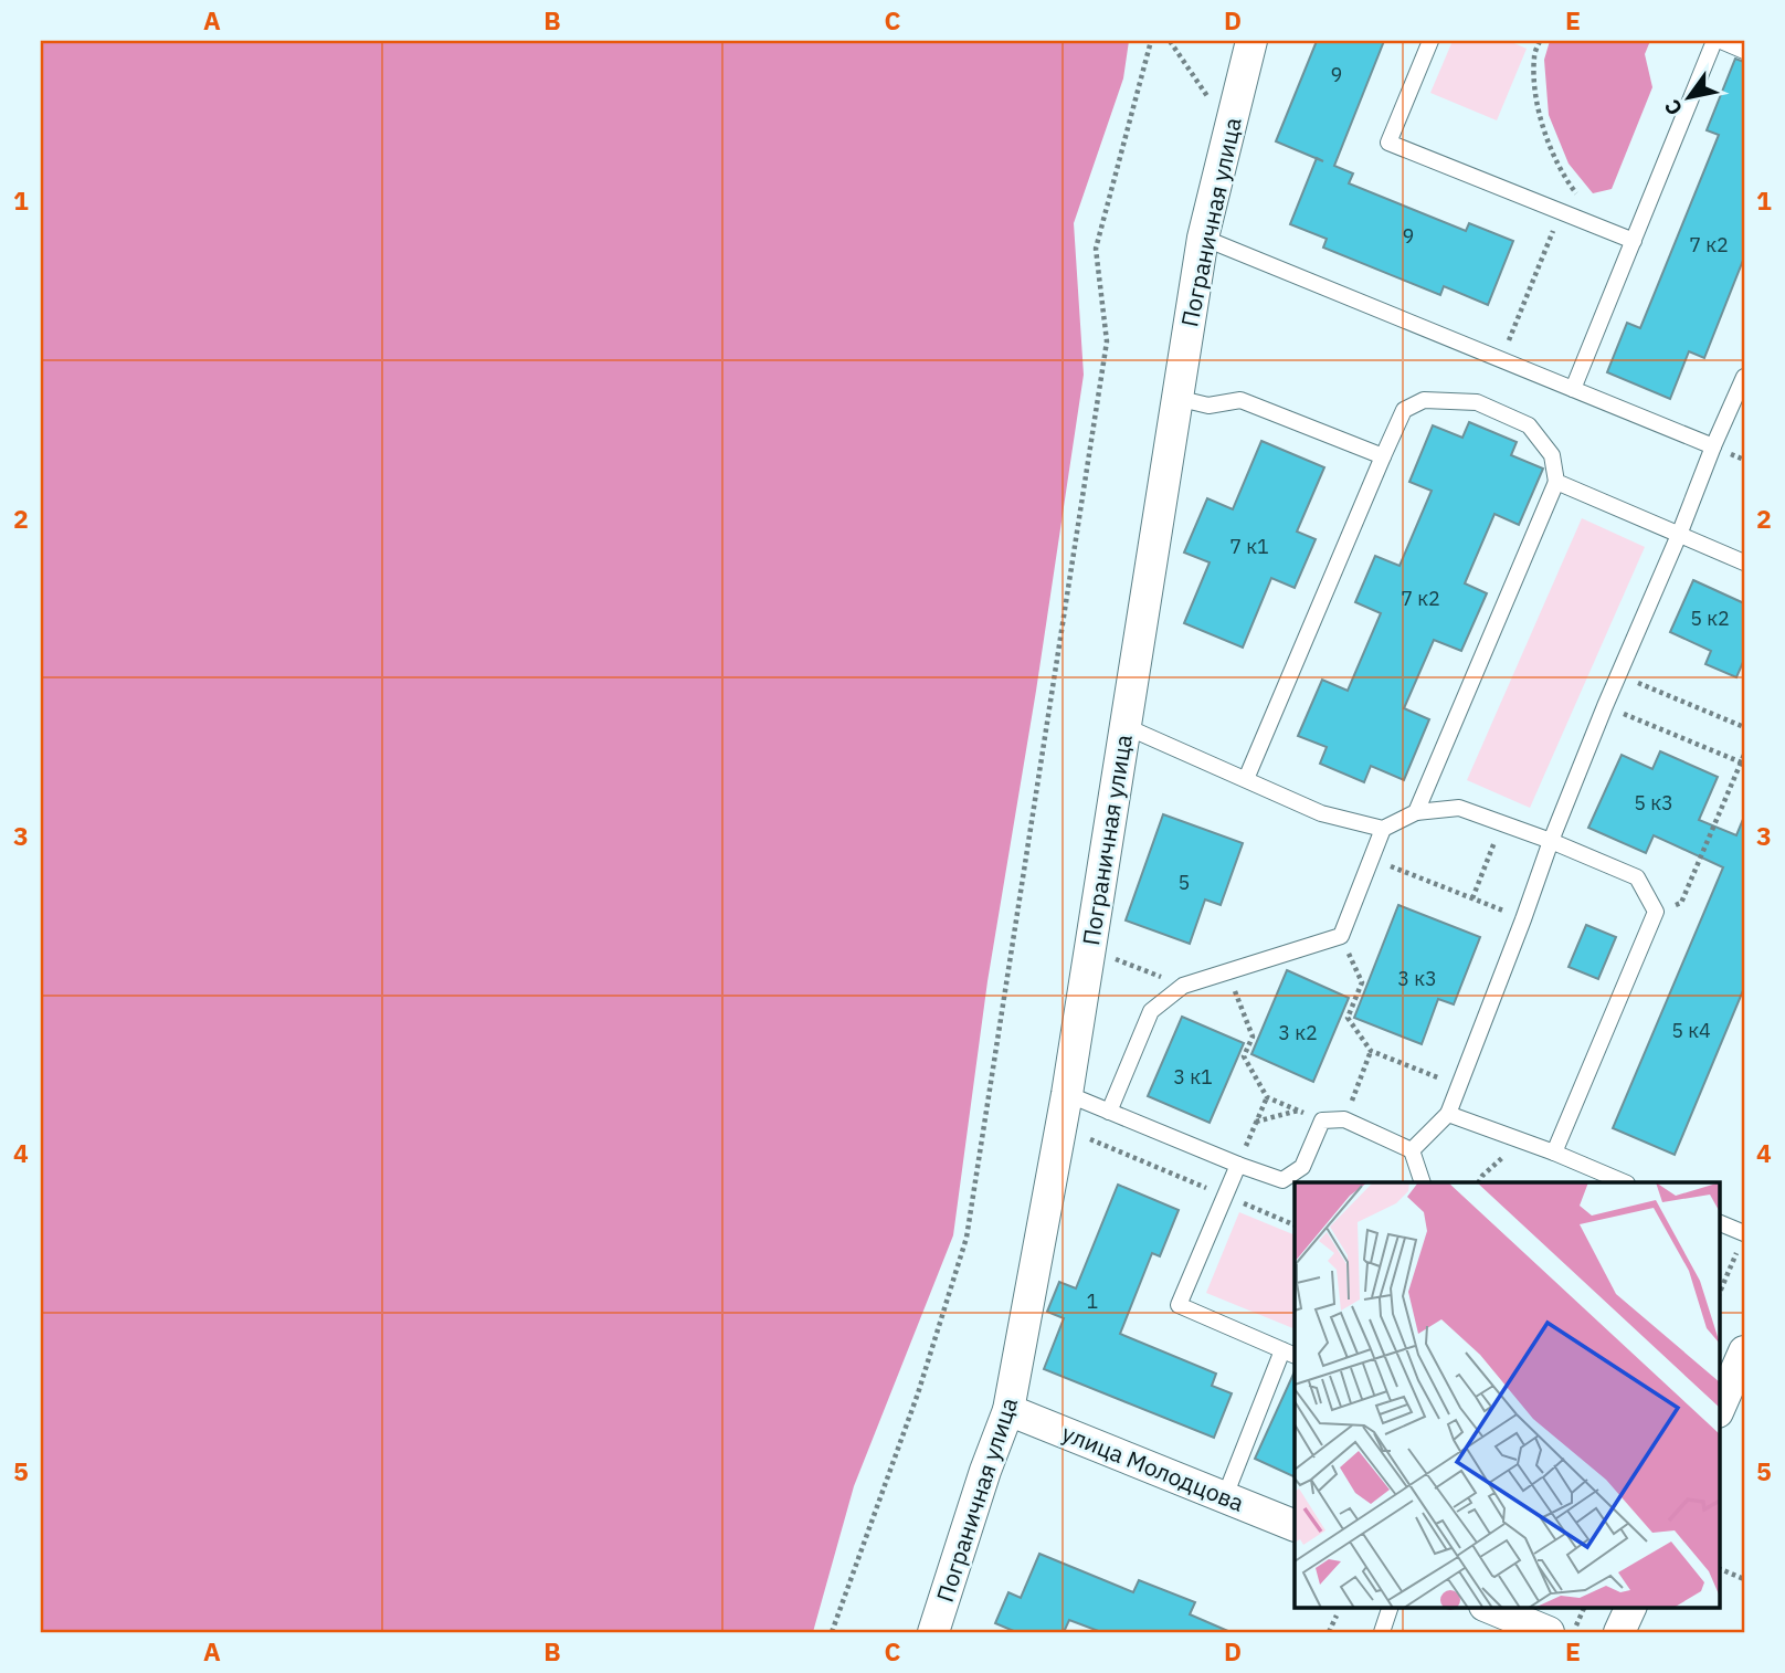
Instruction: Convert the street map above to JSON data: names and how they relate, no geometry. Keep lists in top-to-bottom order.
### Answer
{
  "streets": {
    "street": ["Пограничная улица", "улица Молодцова"]
  },
  "crossings": [
    ["Пограничная улица", "улица Молодцова"]
  ],
  "house_numbers": [
    "9",
    "9",
    "7 к2",
    "7 к1",
    "7 к2",
    "5 к2",
    "5 к3",
    "5",
    "3 к3",
    "5 к4",
    "3 к2",
    "3 к1",
    "1"
  ],
  "north": "bottom left",
  "grid": {
    "columns": [
      "A",
      "B",
      "C",
      "D",
      "E"
    ],
    "rows": [
      "1",
      "2",
      "3",
      "4",
      "5"
    ]
  }
}
